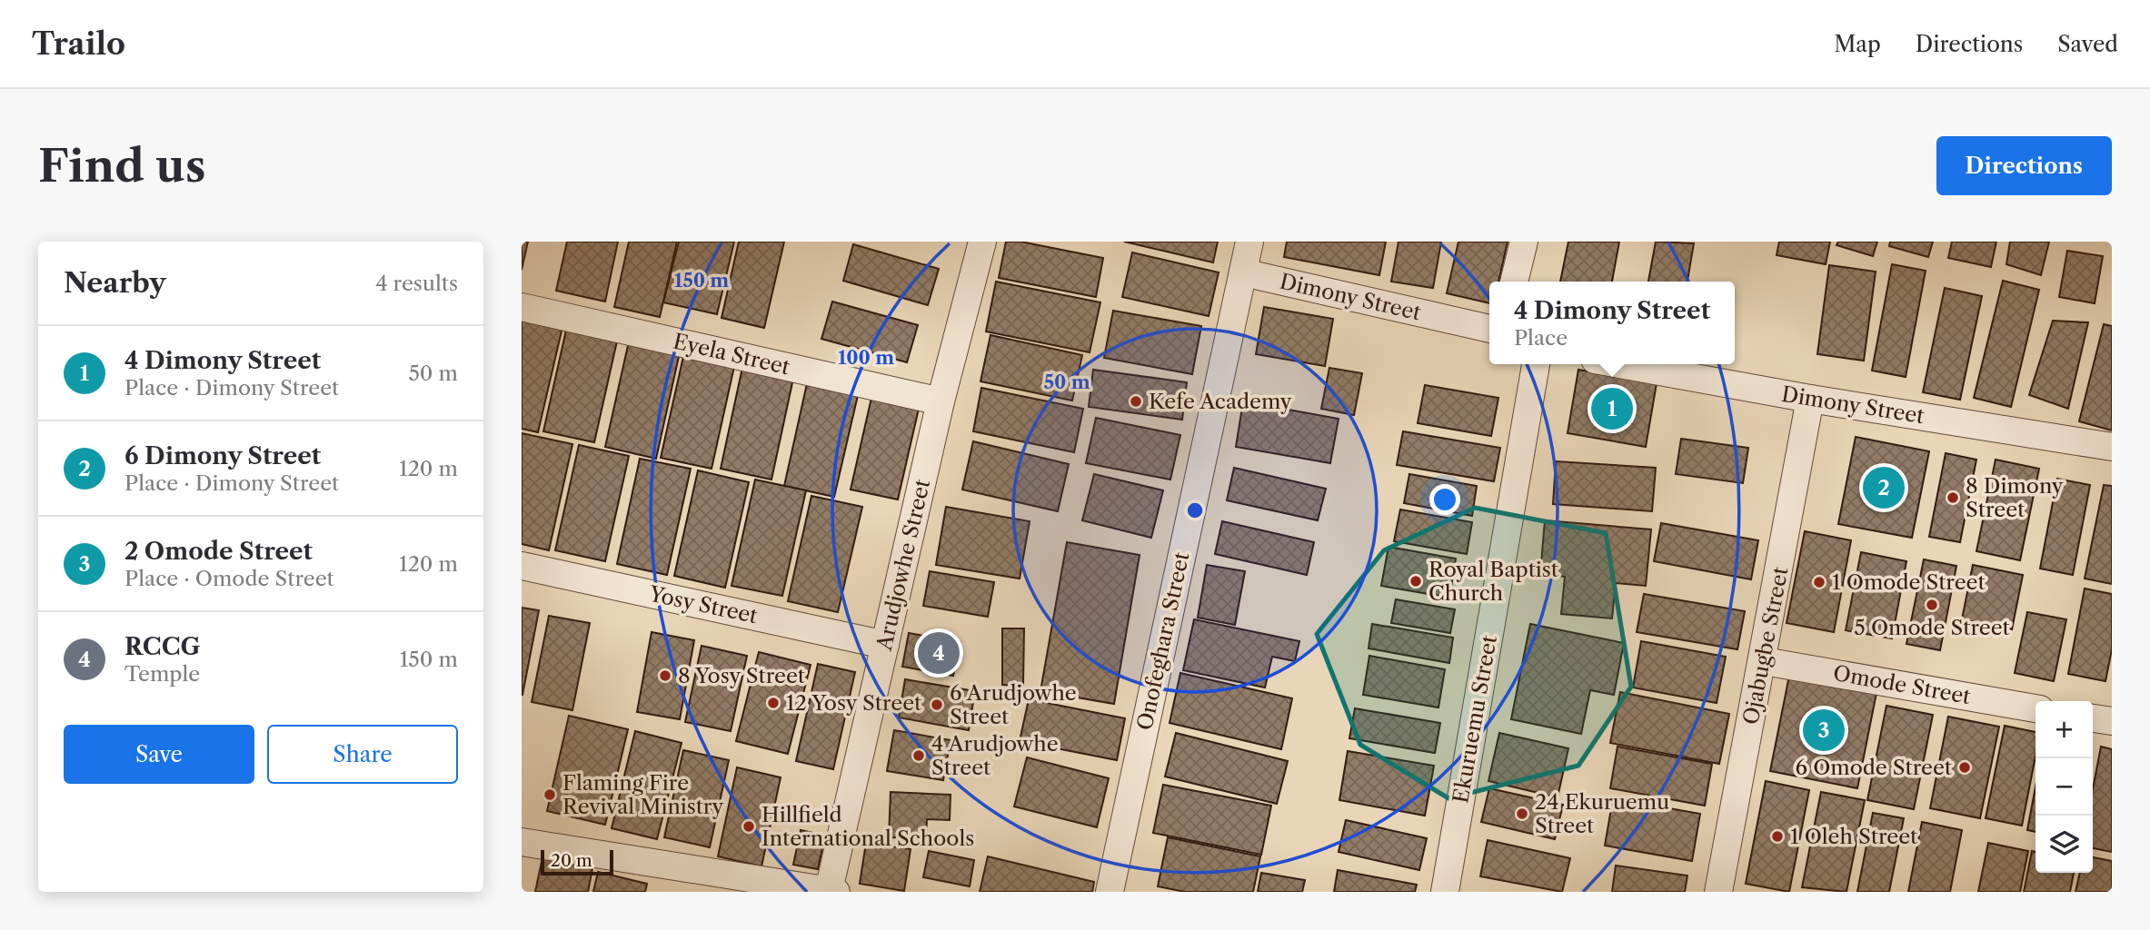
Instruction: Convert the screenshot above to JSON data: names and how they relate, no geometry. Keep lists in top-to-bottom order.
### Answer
{
  "streets": {
    "street": [
      "Dimony Street",
      "Eyela Street",
      "Arudjowhe Street",
      "Yosy Street",
      "Onofeghara Street",
      "Ojabugbe Street",
      "Omode Street",
      "Ekuruemu Street"
    ]
  },
  "crossings": [
    ["Dimony Street", "Onofeghara Street"],
    ["Dimony Street", "Ojabugbe Street"],
    ["Eyela Street", "Arudjowhe Street"],
    ["Arudjowhe Street", "Yosy Street"],
    ["Ojabugbe Street", "Omode Street"]
  ],
  "places": [
    "Kefe Academy",
    "8 Dimony Street",
    "Royal Baptist Church",
    "1 Omode Street",
    "5 Omode Street",
    "8 Yosy Street",
    "12 Yosy Street",
    "6 Arudjowhe Street",
    "4 Arudjowhe Street",
    "6 Omode Street",
    "Flaming Fire Revival Ministry",
    "24 Ekuruemu Street",
    "Hillfield International Schools",
    "1 Oleh Street"
  ],
  "scale_bar": "20 m",
  "page": {
    "header": "Trailo",
    "nav": ["Map", "Directions", "Saved"],
    "buttons": [
      "Directions",
      ["Save", "Share"]
    ],
    "title": "Find us",
    "heading": ["Nearby", "4 results"],
    "popup": ["4 Dimony Street", "Place"],
    "list": [
      {
        "mark": "1",
        "name": "4 Dimony Street",
        "note": "Place · Dimony Street",
        "value": "50 m"
      },
      {
        "mark": "2",
        "name": "6 Dimony Street",
        "note": "Place · Dimony Street",
        "value": "120 m"
      },
      {
        "mark": "3",
        "name": "2 Omode Street",
        "note": "Place · Omode Street",
        "value": "120 m"
      },
      {
        "mark": "4",
        "name": "RCCG",
        "note": "Temple",
        "value": "150 m"
      }
    ],
    "pins": [
      "1",
      "2",
      "4",
      "3"
    ],
    "map_buttons": ["+", "−"],
    "scale": "20 m"
  },
  "rings": ["150 m", "100 m", "50 m"]
}
